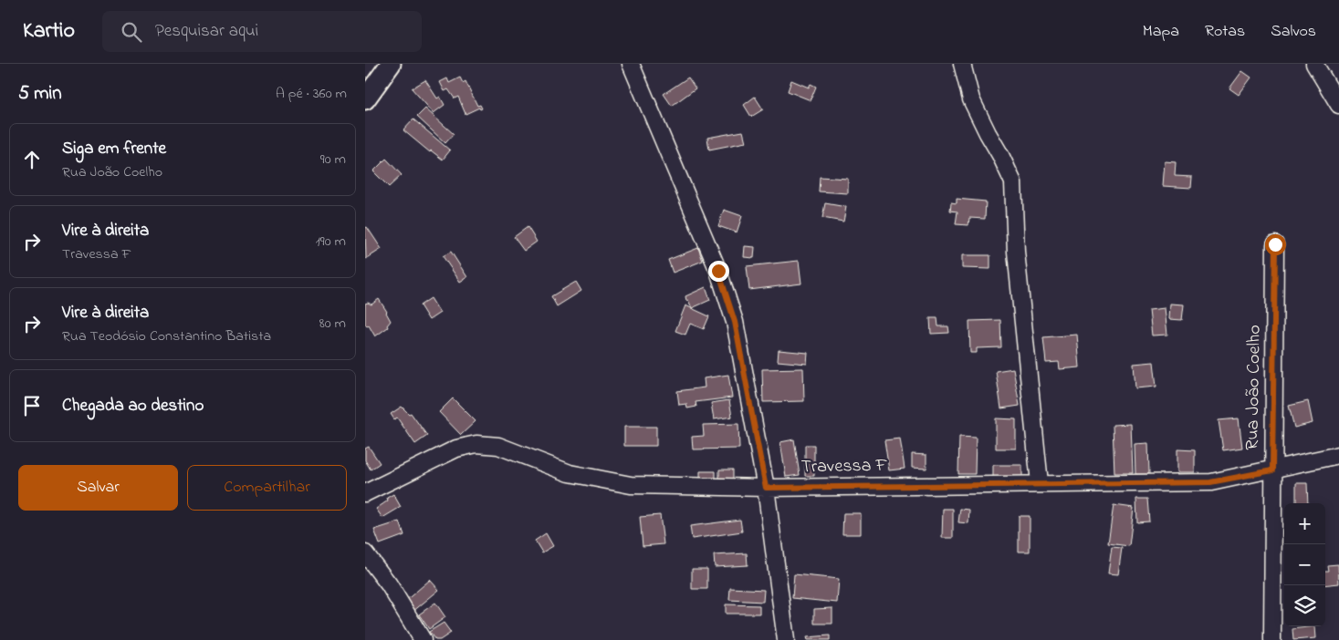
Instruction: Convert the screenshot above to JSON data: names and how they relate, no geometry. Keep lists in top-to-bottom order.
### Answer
{
  "streets": {
    "street": ["Rua João Coelho", "Travessa F"]
  },
  "crossings": [
    ["Rua João Coelho", "Travessa F"]
  ],
  "page": {
    "header": "Kartio",
    "search": "Pesquisar aqui",
    "nav": ["Mapa", "Rotas", "Salvos"],
    "heading": ["5 min", "A pé · 360 m"],
    "list": [
      ["Siga em frente", "Rua João Coelho", "90 m"],
      ["Vire à direita", "Travessa F", "190 m"],
      ["Vire à direita", "Rua Teodósio Constantino Batista", "80 m"],
      "Chegada ao destino"
    ],
    "buttons": ["Salvar", "Compartilhar"],
    "map_buttons": ["+", "−"]
  }
}
